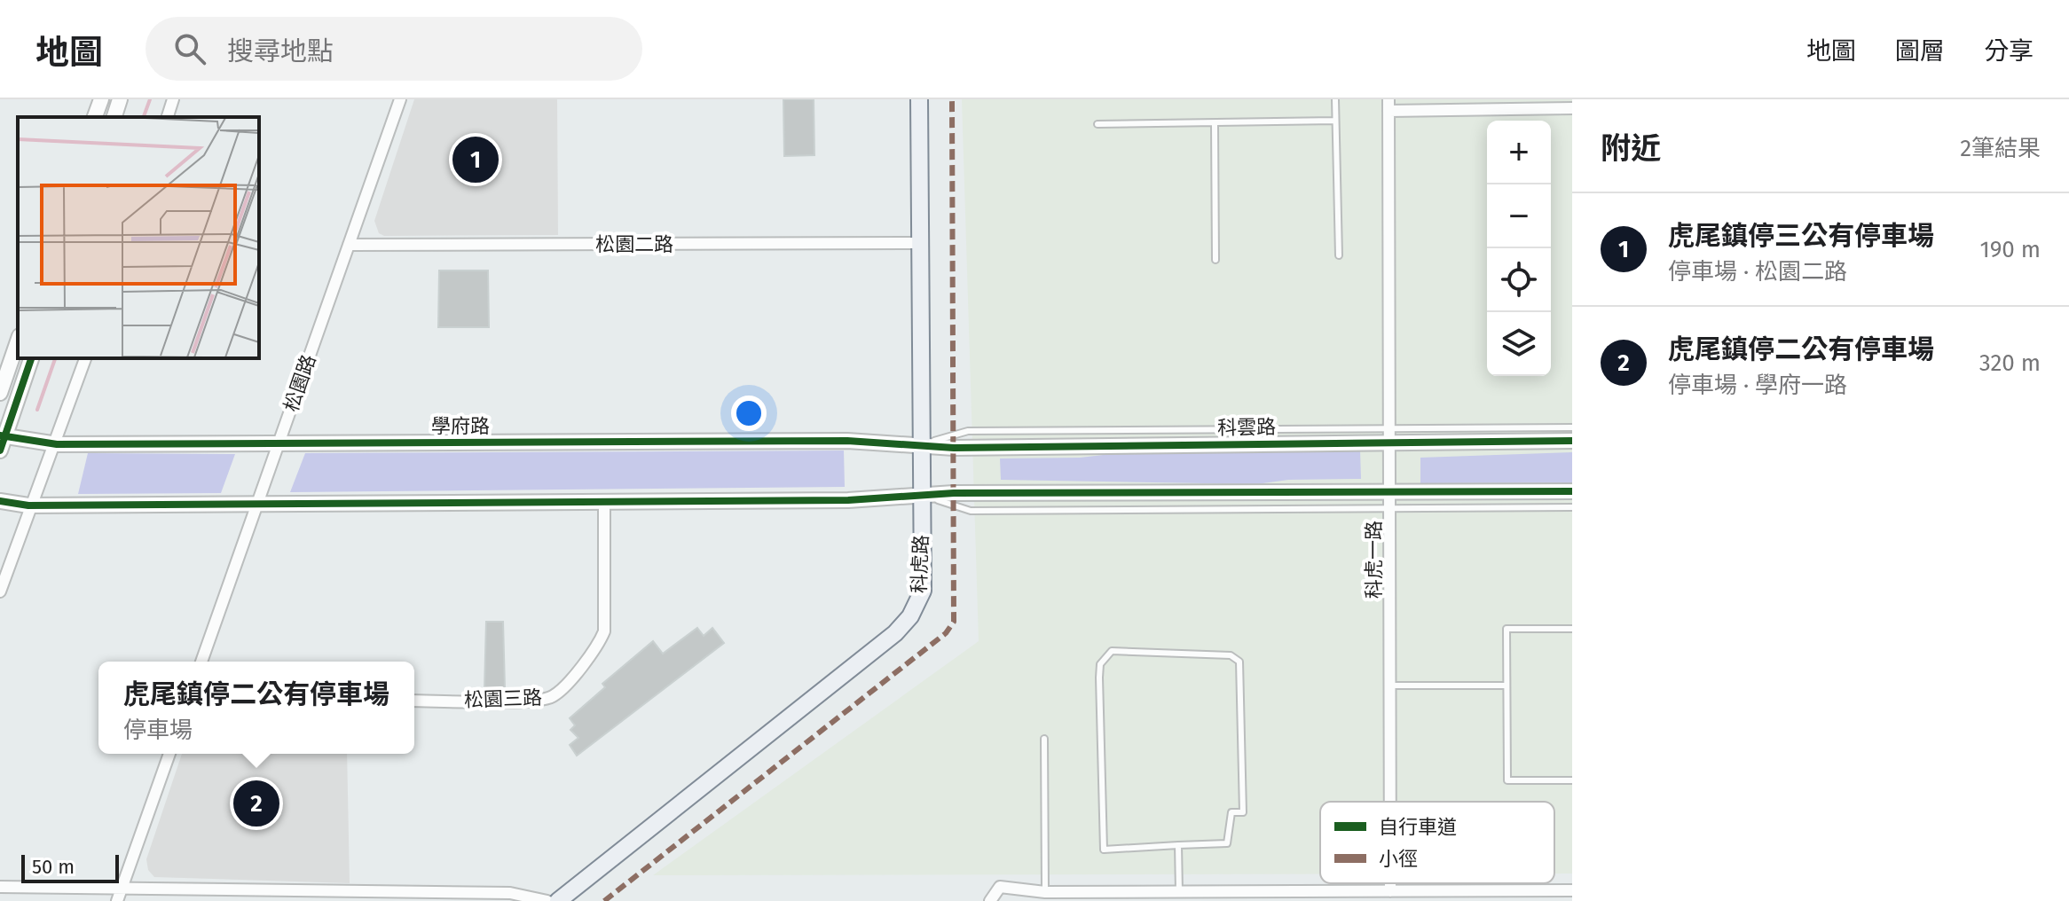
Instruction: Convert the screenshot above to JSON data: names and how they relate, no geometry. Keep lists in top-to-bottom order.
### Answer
{
  "streets": {
    "main road": ["科虎路"],
    "street": [
      "松園二路",
      "松園路",
      "學府路",
      "科雲路",
      "科虎一路",
      "松園三路"
    ]
  },
  "crossings": [
    ["松園二路", "松園路"],
    ["松園二路", "科虎路"],
    ["松園路", "學府路"],
    ["學府路", "科雲路"],
    ["學府路", "科虎路"],
    ["科雲路", "科虎一路"],
    ["科雲路", "科虎路"]
  ],
  "legend": ["自行車道", "小徑"],
  "scale_bar": "50 m",
  "page": {
    "header": "地圖",
    "search": "搜尋地點",
    "nav": ["地圖", "圖層", "分享"],
    "heading": ["附近", "2筆結果"],
    "map_buttons": ["+", "−"],
    "pins": ["1", "2"],
    "list": [
      {
        "mark": "1",
        "name": "虎尾鎮停三公有停車場",
        "note": "停車場 · 松園二路",
        "value": "190 m"
      },
      {
        "mark": "2",
        "name": "虎尾鎮停二公有停車場",
        "note": "停車場 · 學府一路",
        "value": "320 m"
      }
    ],
    "popup": ["虎尾鎮停二公有停車場", "停車場"],
    "scale": "50 m"
  }
}
